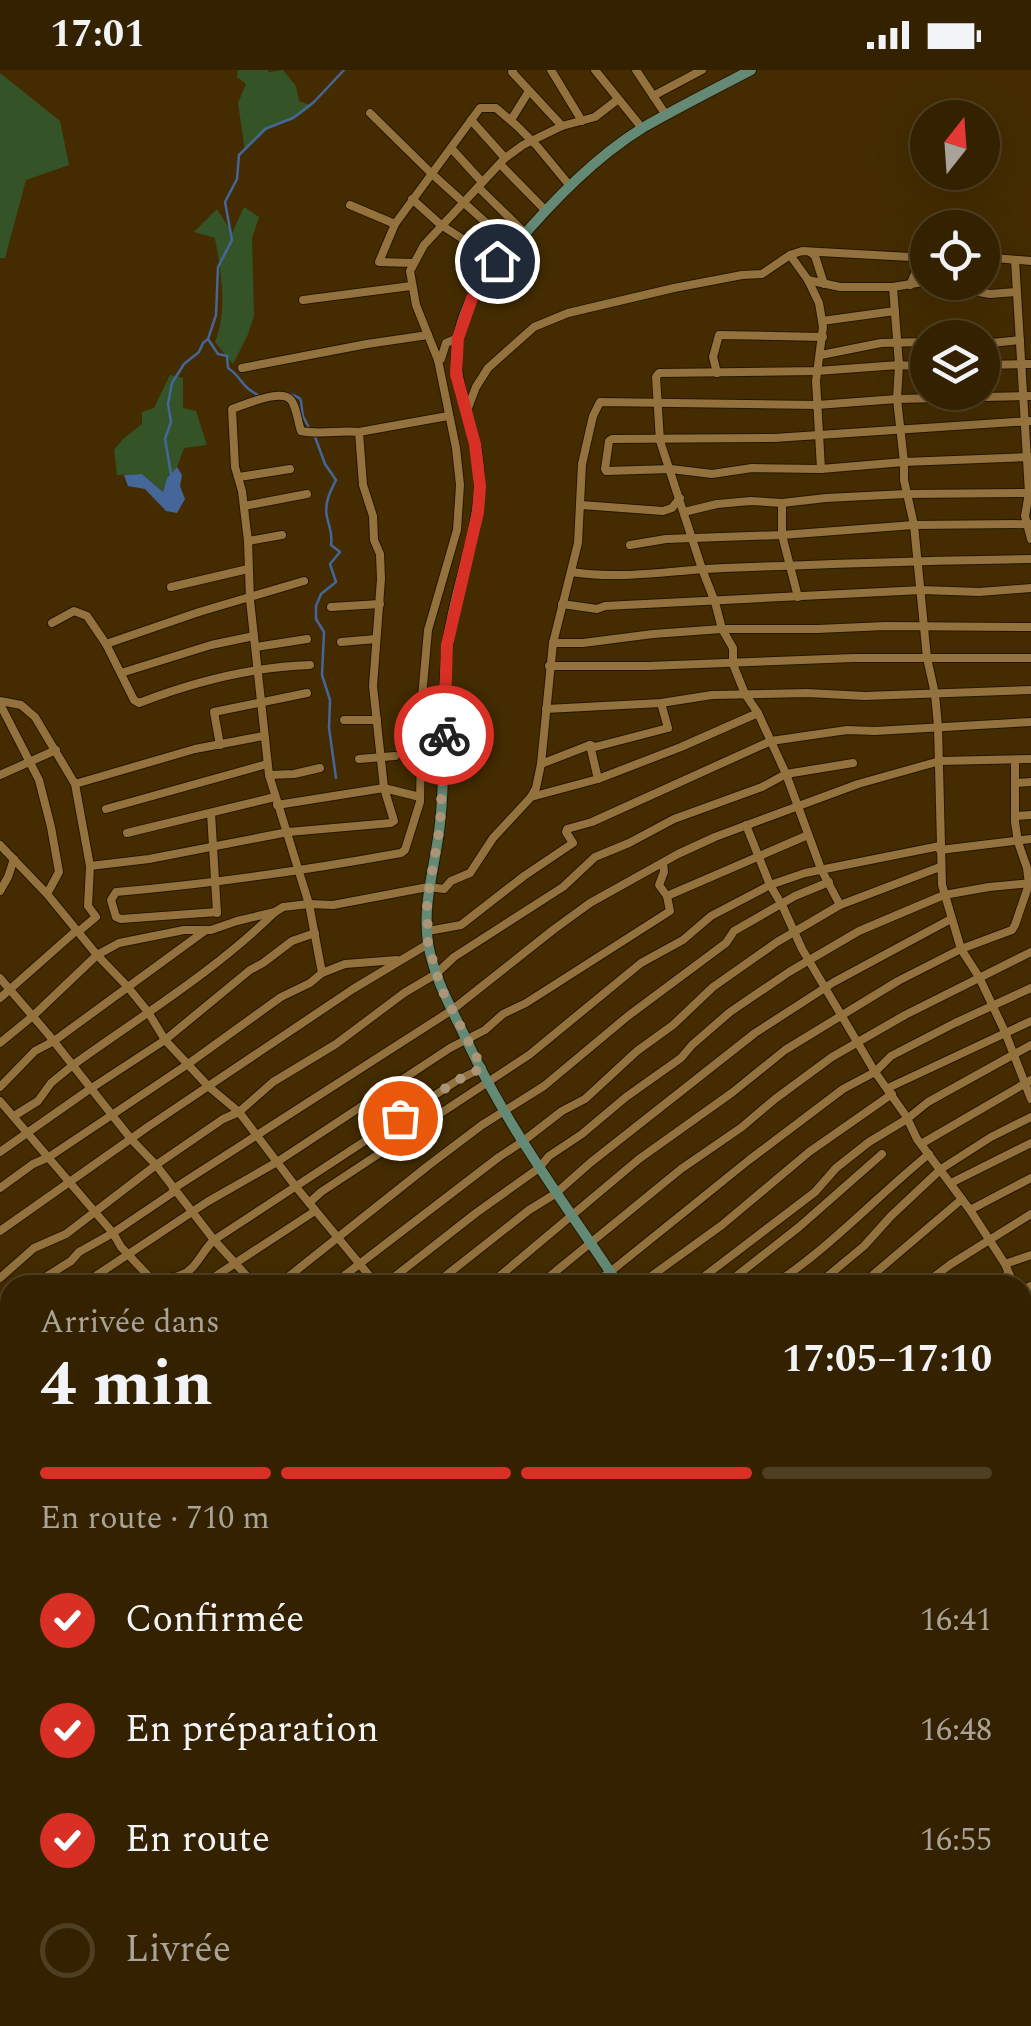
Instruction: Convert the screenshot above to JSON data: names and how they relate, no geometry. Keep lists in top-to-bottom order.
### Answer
{
  "north": "top",
  "page": {
    "status": "17:01",
    "heading": ["4 min", "Arrivée dans", "17:05–17:10"],
    "bar": "En route · 710 m",
    "list": [
      ["Confirmée", "16:41"],
      ["En préparation", "16:48"],
      ["En route", "16:55"],
      "Livrée"
    ]
  }
}
